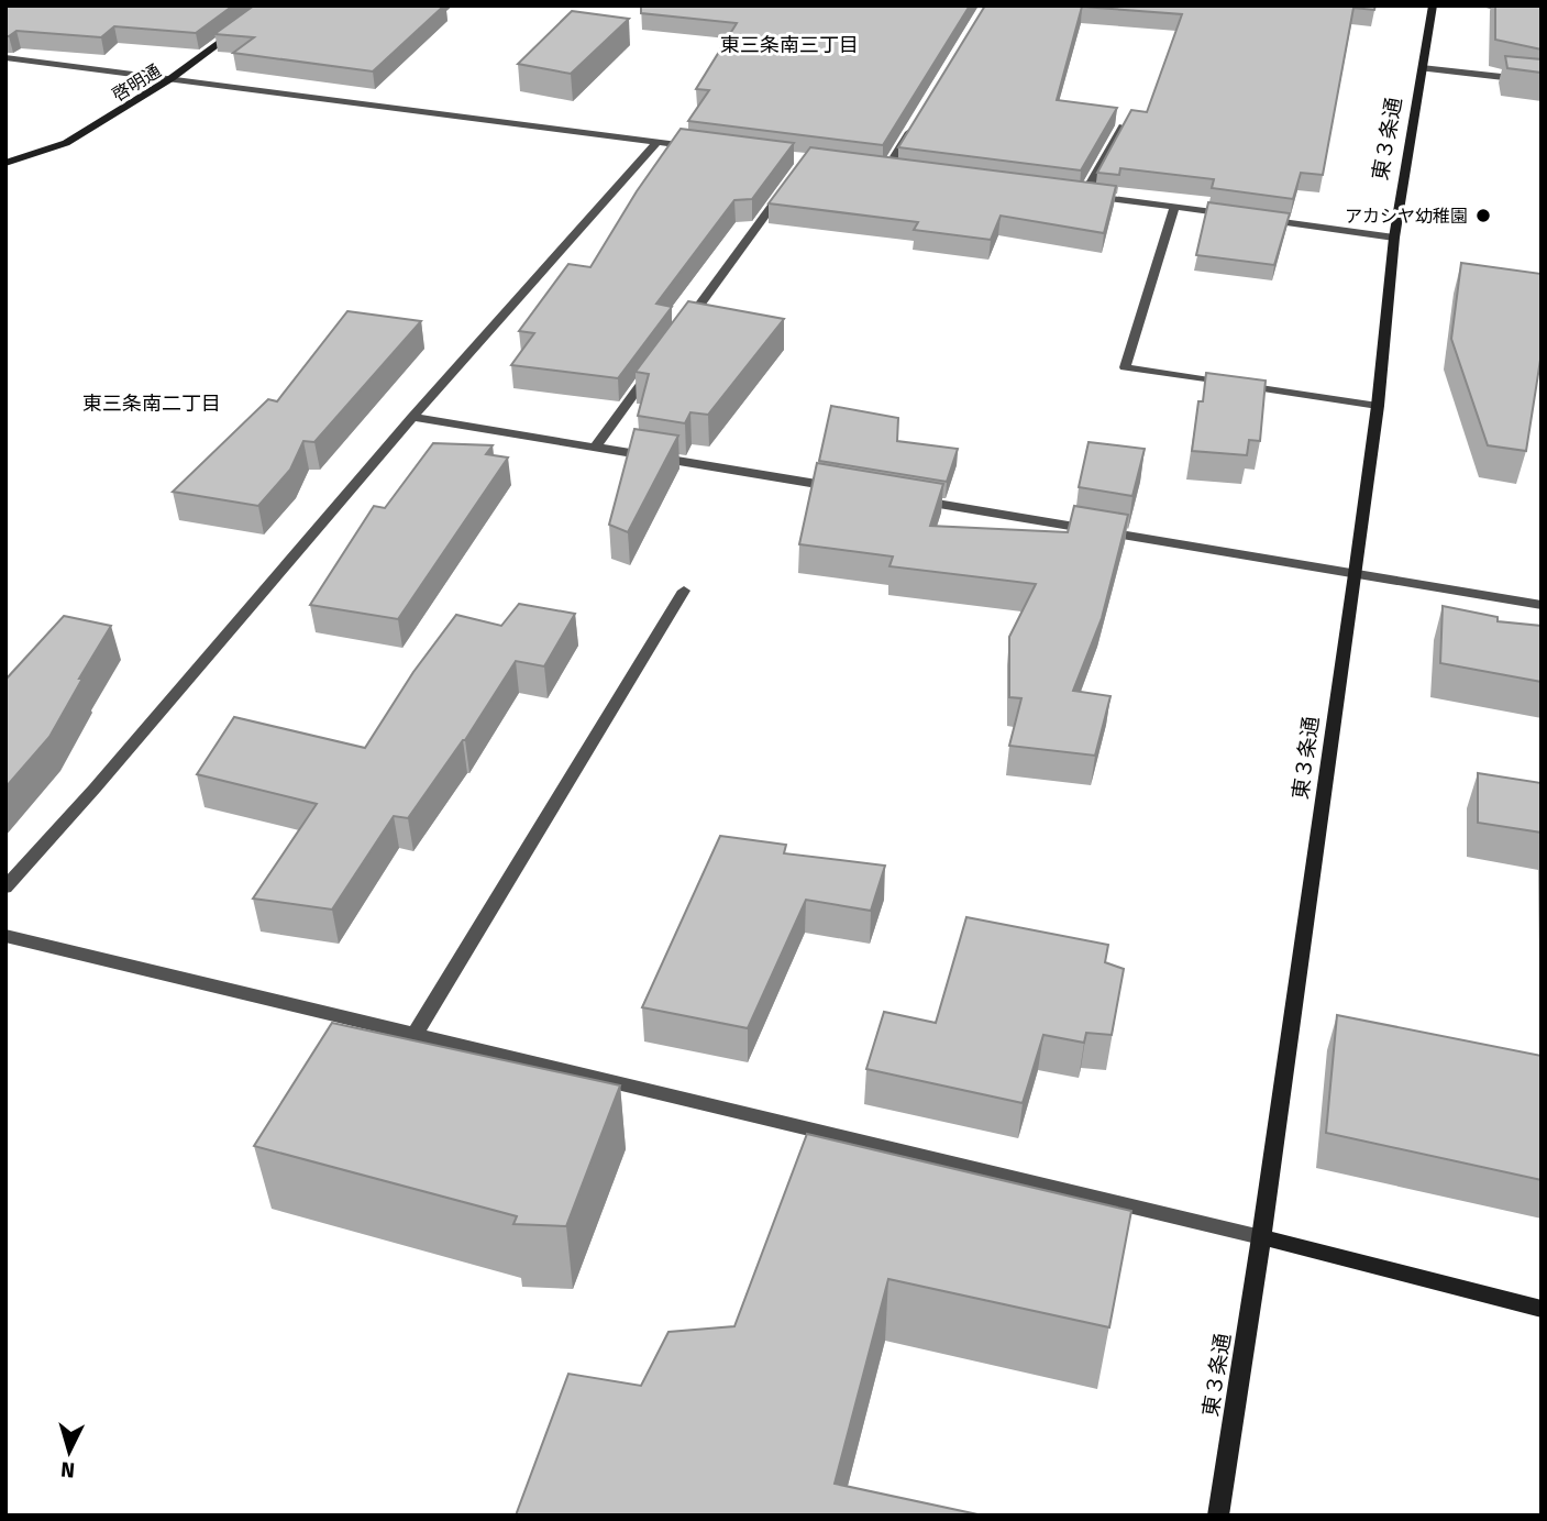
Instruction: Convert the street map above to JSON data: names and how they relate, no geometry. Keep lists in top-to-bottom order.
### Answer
{
  "streets": {
    "street": ["啓明通", "東３条通"]
  },
  "districts": ["東三条南三丁目", "東三条南二丁目"],
  "places": ["アカシヤ幼稚園"],
  "north": "bottom"
}
